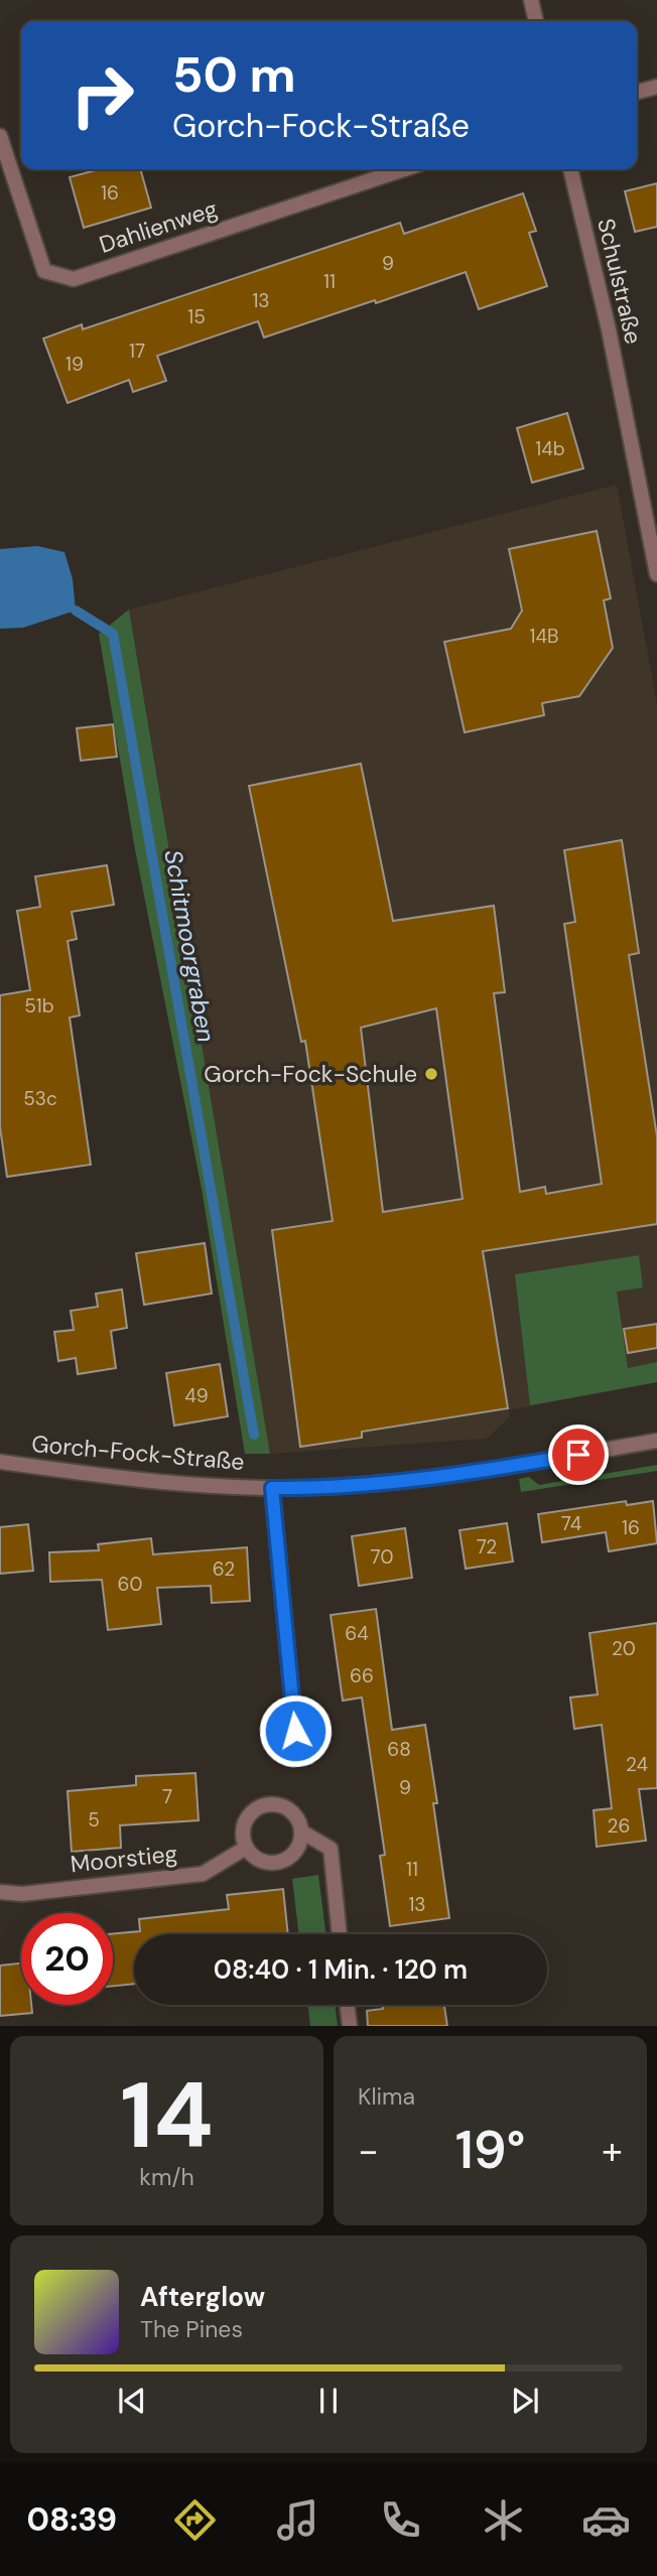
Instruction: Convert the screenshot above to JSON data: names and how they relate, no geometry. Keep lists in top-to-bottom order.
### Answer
{
  "streets": {
    "street": [
      "Dahlienweg",
      "Schulstraße",
      "Gorch-Fock-Straße",
      "Moorstieg"
    ]
  },
  "water": ["Schitmoorgraben"],
  "places": ["Gorch-Fock-Schule"],
  "house_numbers": [
    "16",
    "9",
    "11",
    "13",
    "15",
    "17",
    "19",
    "14b",
    "14B",
    "51b",
    "53c",
    "49",
    "74",
    "16",
    "72",
    "70",
    "62",
    "60",
    "64",
    "20",
    "66",
    "68",
    "24",
    "9",
    "7",
    "5",
    "26",
    "11",
    "13"
  ],
  "page": {
    "turn": ["50 m", "Gorch-Fock-Straße"],
    "limit": "20",
    "trip": "08:40 · 1 Min. · 120 m",
    "tile": [
      ["14", "km/h"],
      "Klima"
    ],
    "heat": ["−", "19°", "+"],
    "song": ["Afterglow", "The Pines"],
    "tabs": "08:39"
  }
}
